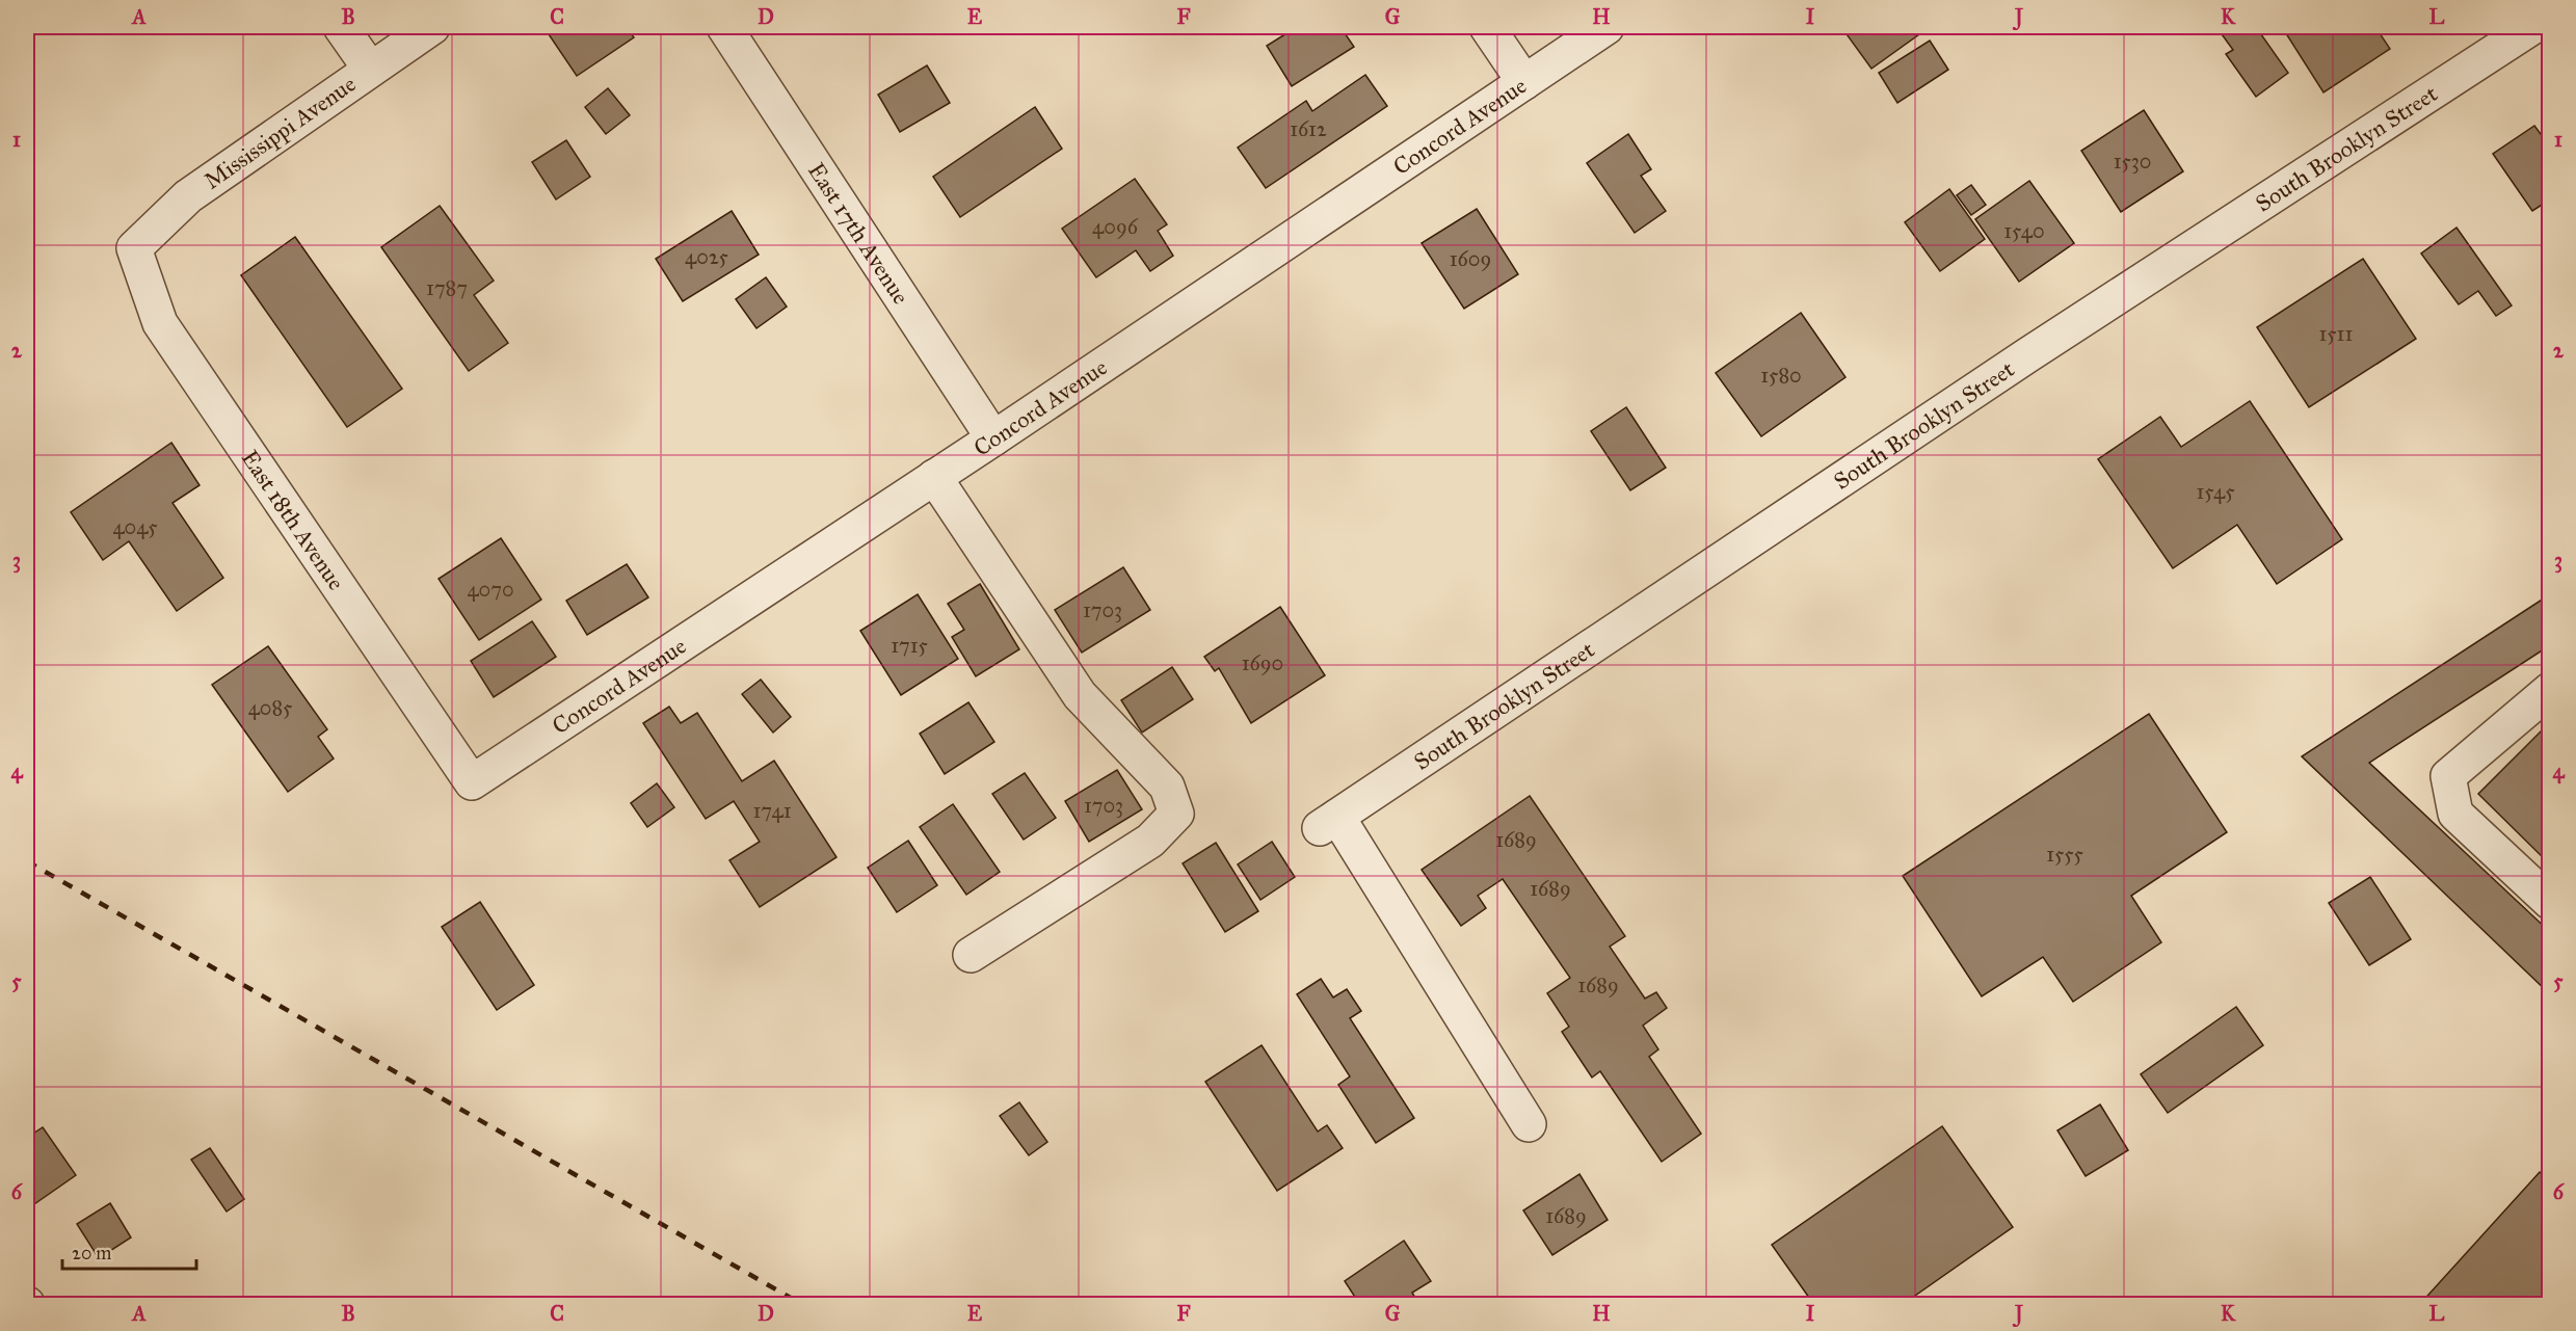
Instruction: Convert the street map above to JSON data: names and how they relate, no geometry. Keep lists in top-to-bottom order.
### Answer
{
  "streets": {
    "street": [
      "Concord Avenue",
      "Mississippi Avenue",
      "South Brooklyn Street",
      "East 17th Avenue",
      "East 18th Avenue"
    ]
  },
  "crossings": [
    ["Concord Avenue", "East 17th Avenue"],
    ["Concord Avenue", "East 18th Avenue"],
    ["Mississippi Avenue", "East 18th Avenue"]
  ],
  "house_numbers": [
    "1612",
    "1530",
    "4096",
    "1540",
    "4025",
    "1609",
    "1787",
    "1511",
    "1580",
    "1545",
    "4045",
    "4070",
    "1703",
    "1715",
    "1690",
    "4085",
    "1703",
    "1741",
    "1689",
    "1555",
    "1689",
    "1689",
    "1689"
  ],
  "scale_bar": "20 m",
  "grid": {
    "columns": [
      "A",
      "B",
      "C",
      "D",
      "E",
      "F",
      "G",
      "H",
      "I",
      "J",
      "K",
      "L"
    ],
    "rows": [
      "1",
      "2",
      "3",
      "4",
      "5",
      "6"
    ]
  }
}
